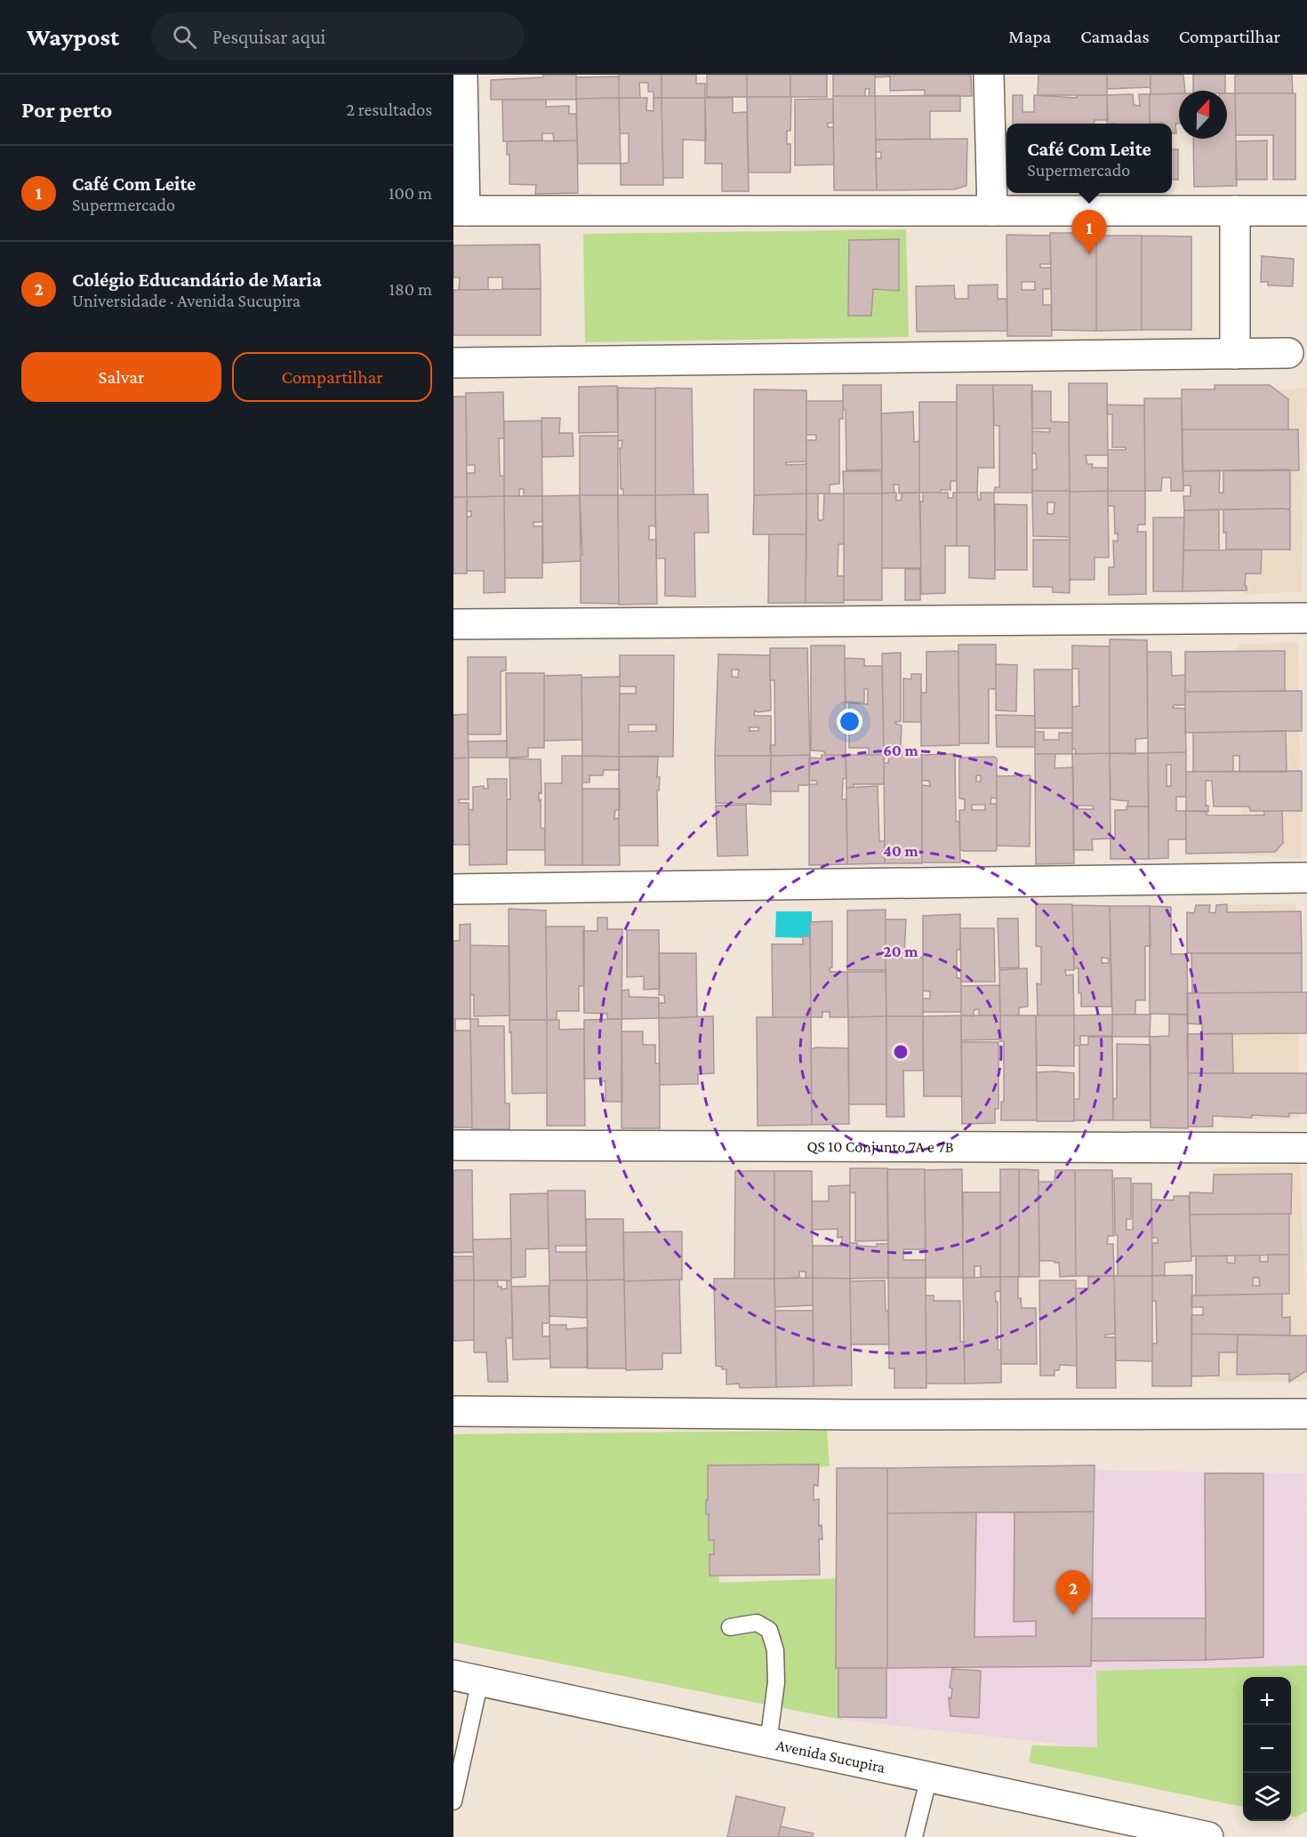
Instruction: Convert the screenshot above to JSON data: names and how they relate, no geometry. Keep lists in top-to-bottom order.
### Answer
{
  "streets": {
    "street": ["QS 10 Conjunto 7A e 7B", "Avenida Sucupira"]
  },
  "north": "top",
  "page": {
    "header": "Waypost",
    "search": "Pesquisar aqui",
    "nav": ["Mapa", "Camadas", "Compartilhar"],
    "heading": ["Por perto", "2 resultados"],
    "popup": ["Café Com Leite", "Supermercado"],
    "list": [
      {
        "mark": "1",
        "name": "Café Com Leite",
        "note": "Supermercado",
        "value": "100 m"
      },
      {
        "mark": "2",
        "name": "Colégio Educandário de Maria",
        "note": "Universidade · Avenida Sucupira",
        "value": "180 m"
      }
    ],
    "pins": ["1", "2"],
    "buttons": ["Salvar", "Compartilhar"],
    "map_buttons": ["+", "−"]
  },
  "rings": ["60 m", "40 m", "20 m"]
}
